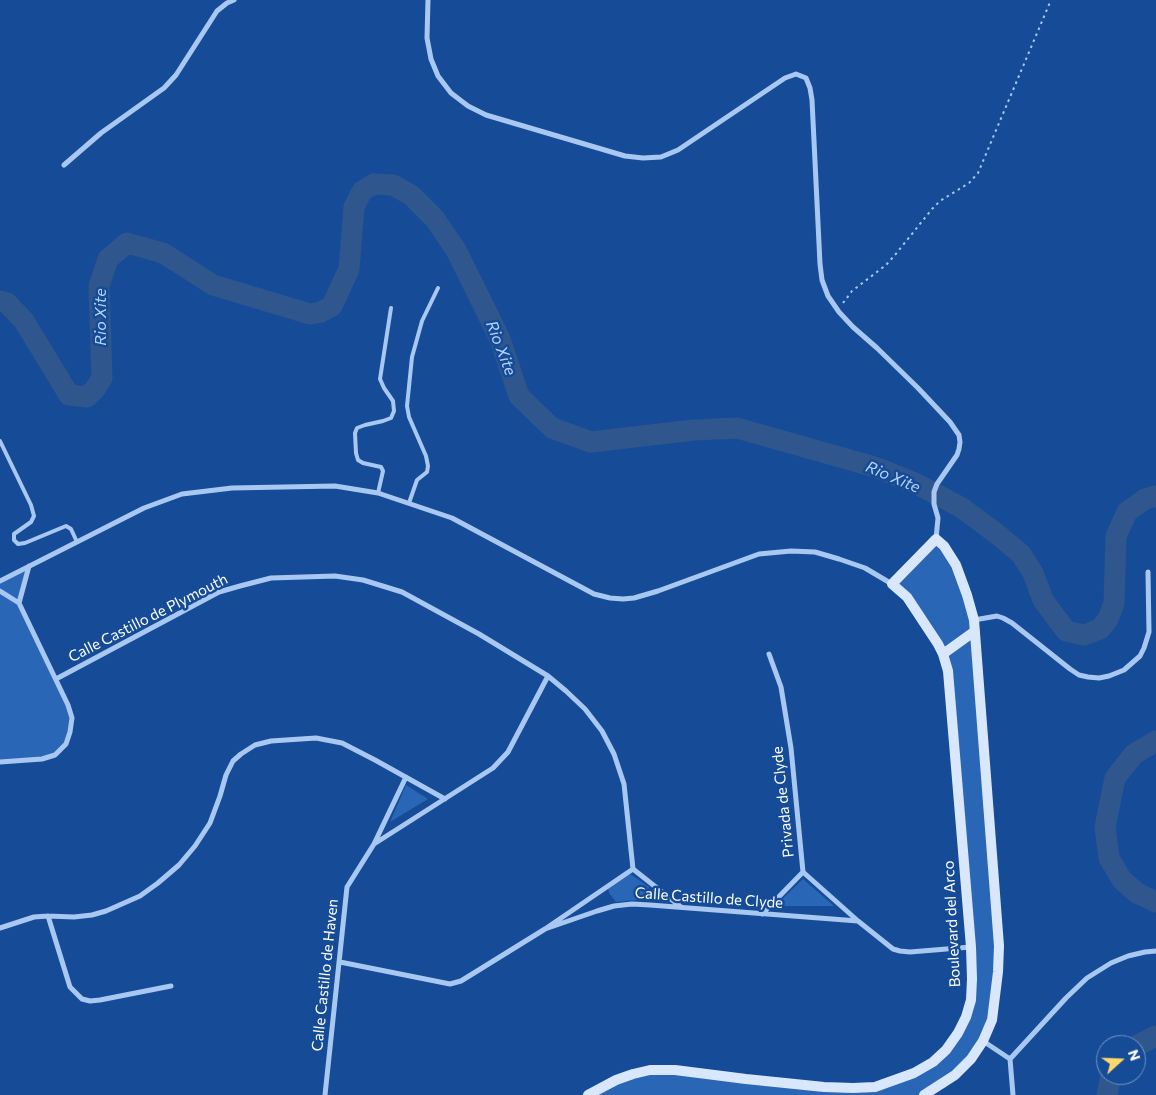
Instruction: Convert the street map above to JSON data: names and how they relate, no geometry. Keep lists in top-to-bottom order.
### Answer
{
  "streets": {
    "street": [
      "Calle Castillo de Plymouth",
      "Privada de Clyde",
      "Calle Castillo de Clyde",
      "Boulevard del Arco",
      "Calle Castillo de Haven"
    ]
  },
  "crossings": [
    ["Calle Castillo de Plymouth", "Calle Castillo de Haven"],
    ["Privada de Clyde", "Calle Castillo de Clyde"],
    ["Privada de Clyde", "Boulevard del Arco"],
    ["Calle Castillo de Clyde", "Calle Castillo de Haven"]
  ],
  "water": ["Rio Xite"],
  "north": "right"
}
